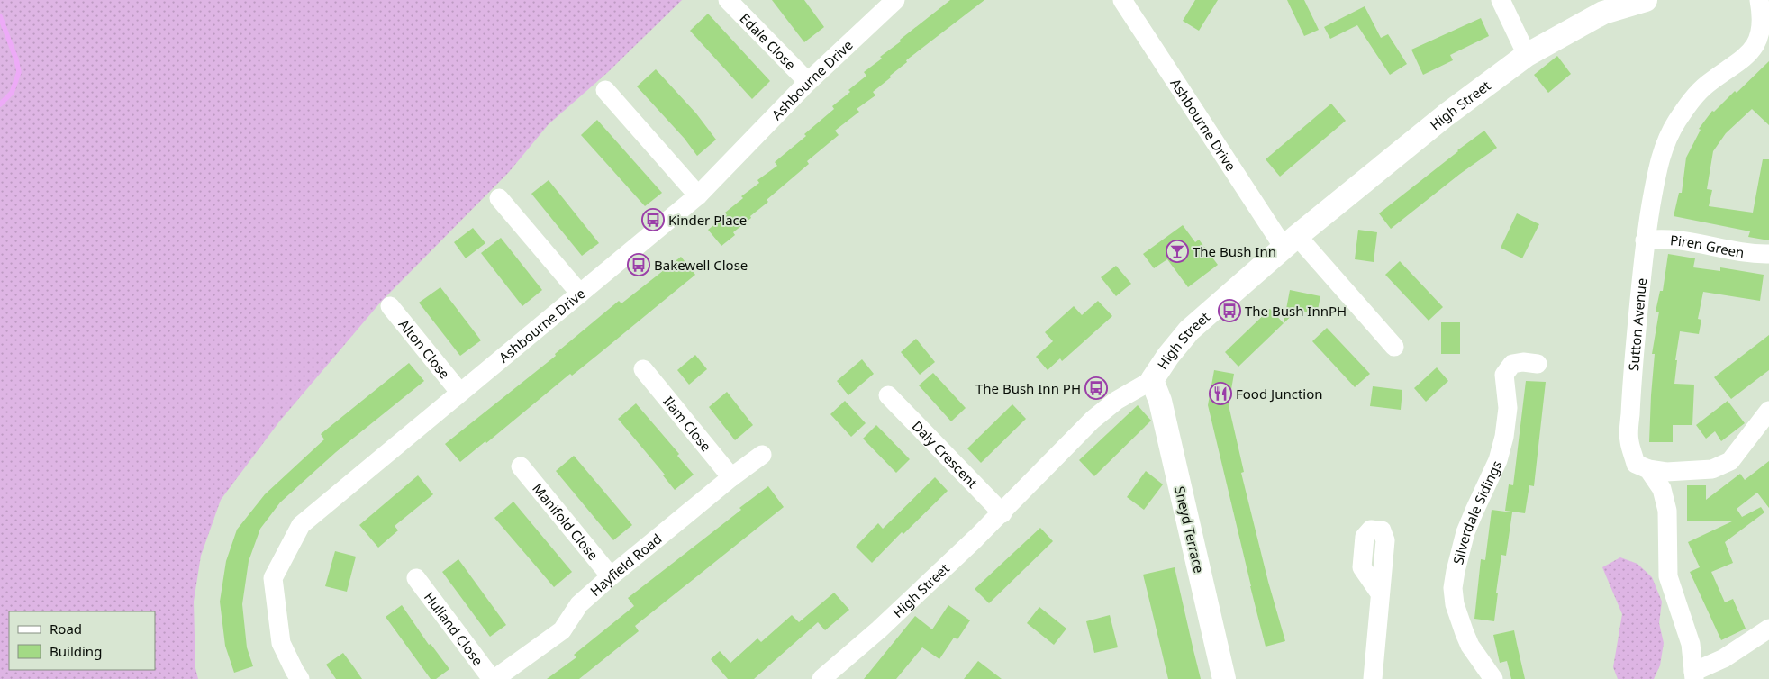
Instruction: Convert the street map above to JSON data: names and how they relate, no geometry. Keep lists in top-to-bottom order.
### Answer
{
  "streets": {
    "main road": ["High Street", "Sneyd Terrace"],
    "street": [
      "Edale Close",
      "Ashbourne Drive",
      "Piren Green",
      "Sutton Avenue",
      "Alton Close",
      "Ilam Close",
      "Daly Crescent",
      "Silverdale Sidings",
      "Manifold Close",
      "Hayfield Road",
      "Hulland Close"
    ]
  },
  "crossings": [
    ["Edale Close", "Ashbourne Drive"],
    ["Ashbourne Drive", "High Street"],
    ["Ashbourne Drive", "Alton Close"],
    ["High Street", "Daly Crescent"],
    ["High Street", "Sneyd Terrace"],
    ["Piren Green", "Sutton Avenue"],
    ["Ilam Close", "Hayfield Road"],
    ["Manifold Close", "Hayfield Road"],
    ["Hayfield Road", "Hulland Close"]
  ],
  "places": {
    "bus stop": [
      "Kinder Place",
      "Bakewell Close",
      "The Bush InnPH",
      "The Bush Inn PH"
    ],
    "bar": ["The Bush Inn"],
    "restaurant": ["Food Junction"]
  },
  "legend": ["Road", "Building"]
}
